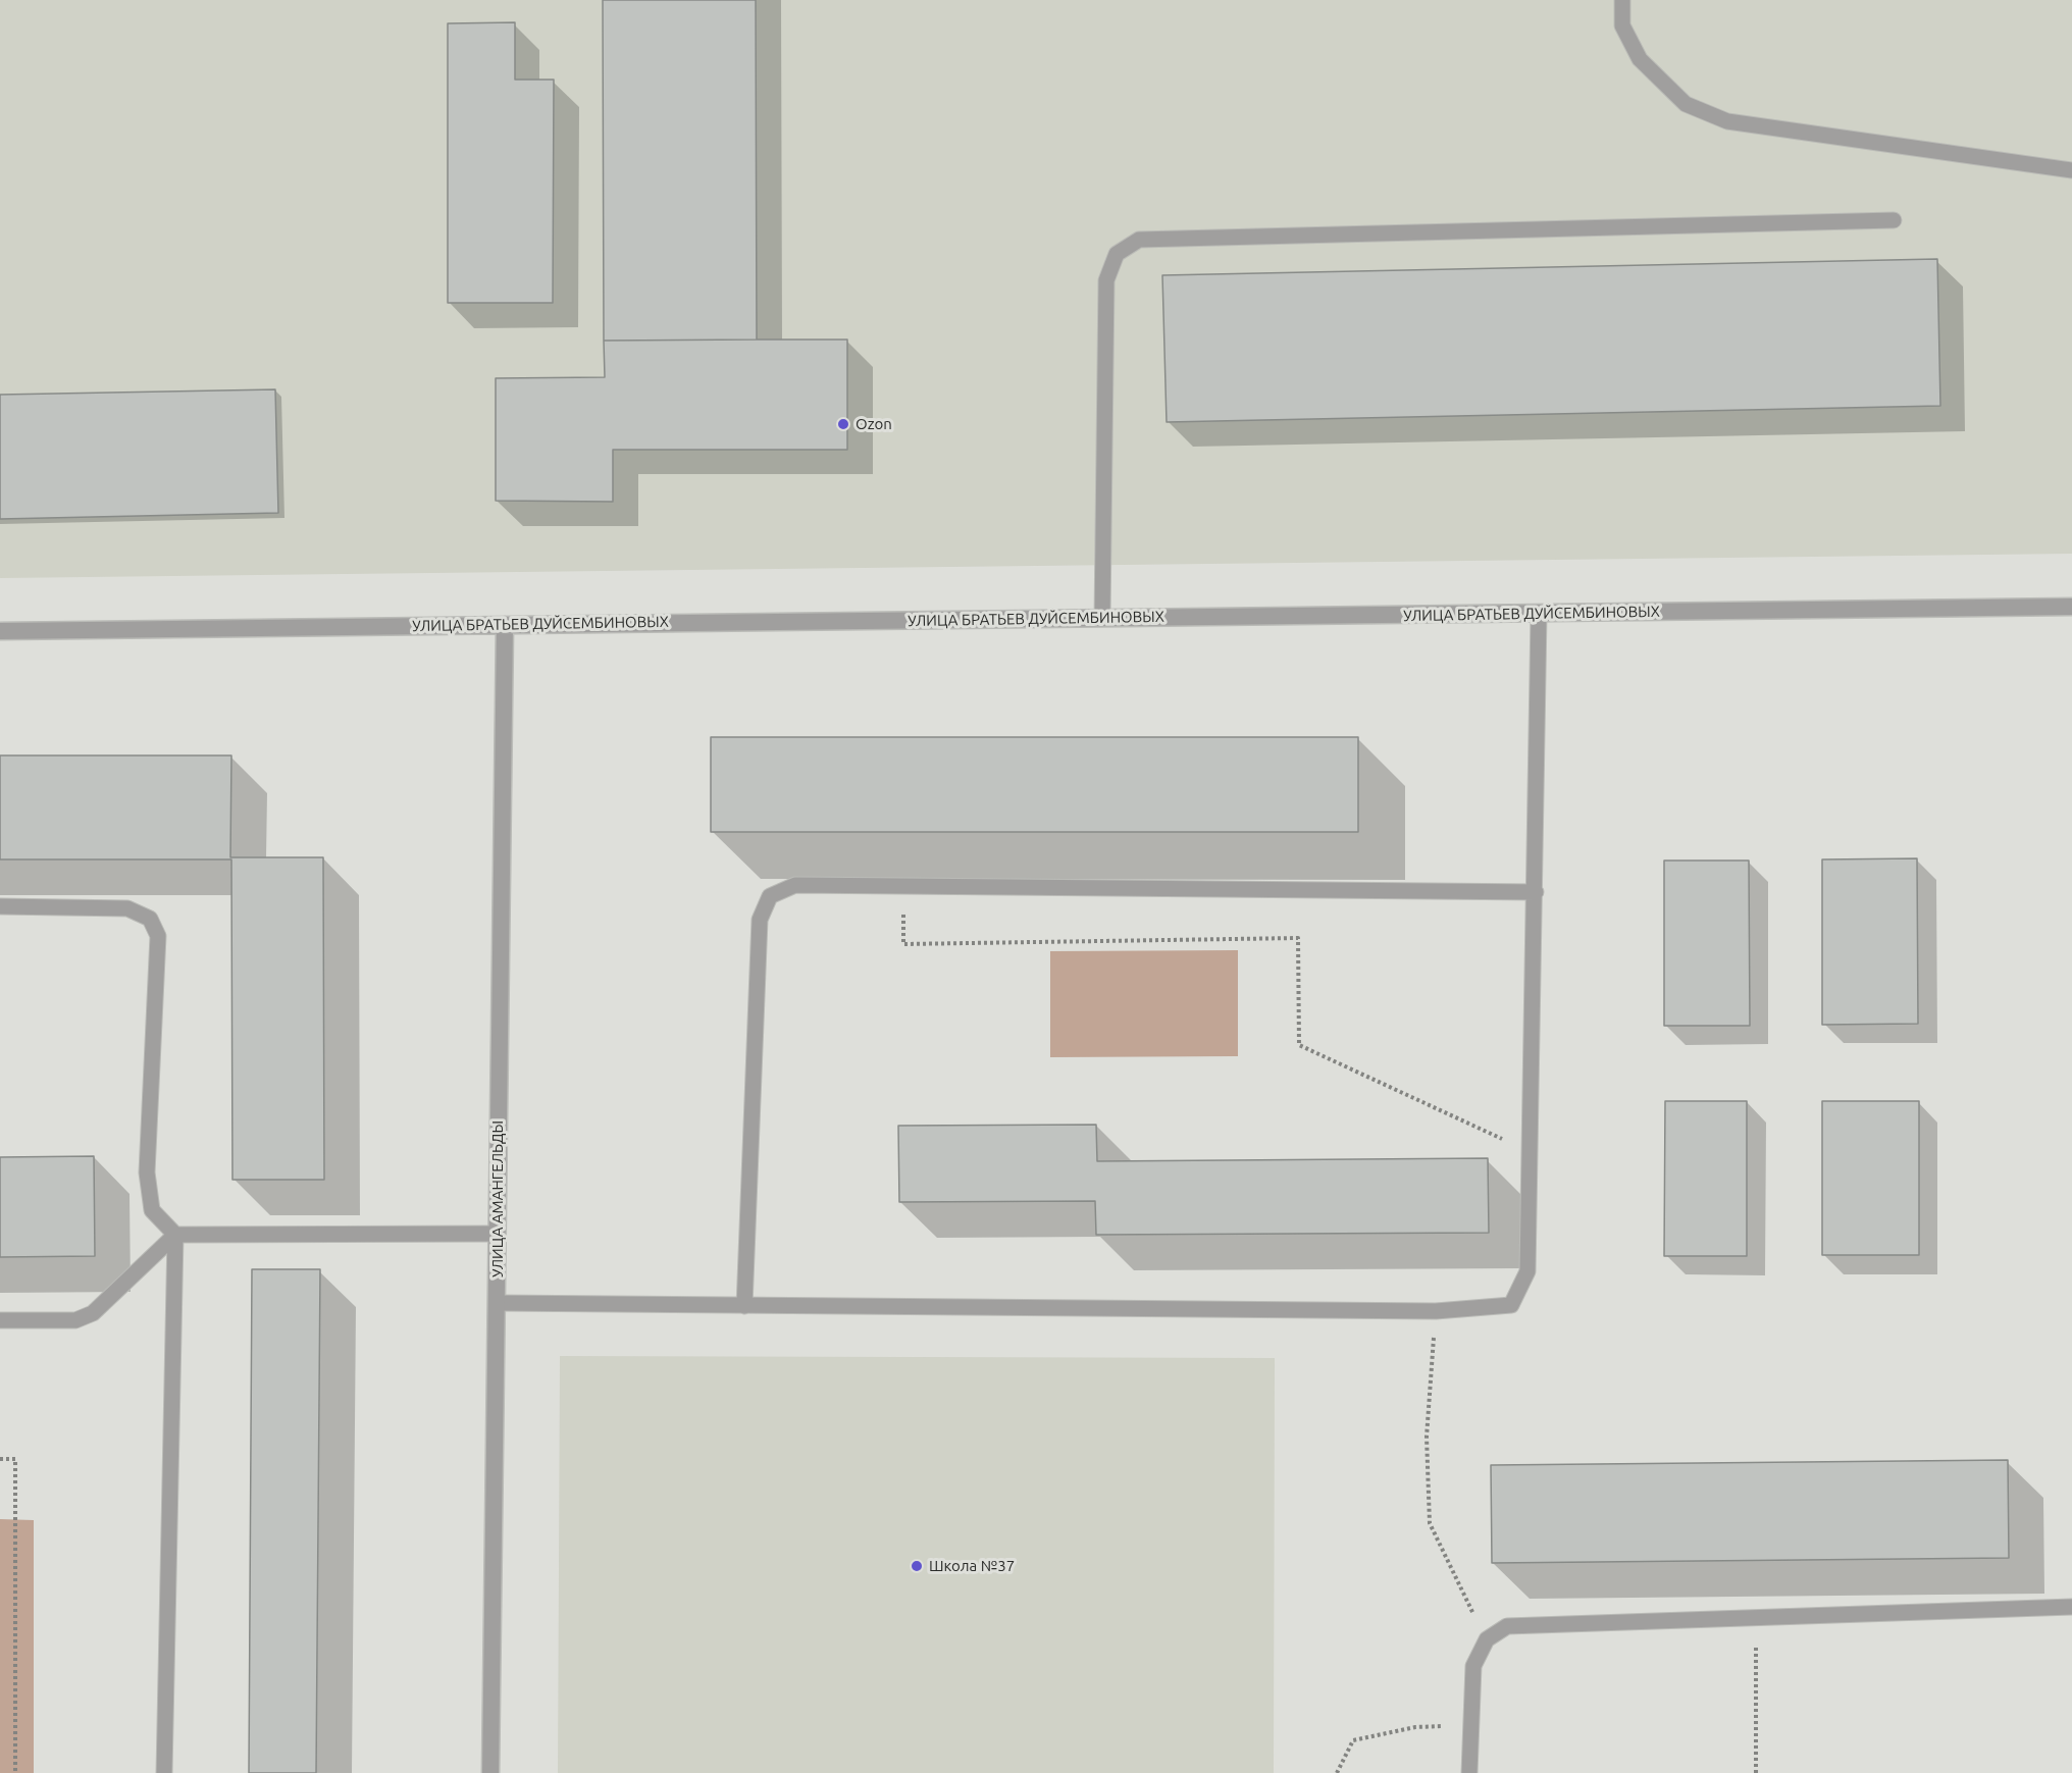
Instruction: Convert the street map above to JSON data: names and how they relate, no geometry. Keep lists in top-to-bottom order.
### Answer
{
  "streets": {
    "street": ["УЛИЦА БРАТЬЕВ ДУЙСЕМБИНОВЫХ", "УЛИЦА АМАНГЕЛЬДЫ"]
  },
  "crossings": [
    ["УЛИЦА БРАТЬЕВ ДУЙСЕМБИНОВЫХ", "УЛИЦА АМАНГЕЛЬДЫ"]
  ],
  "places": ["Ozon", "Школа №37"]
}
